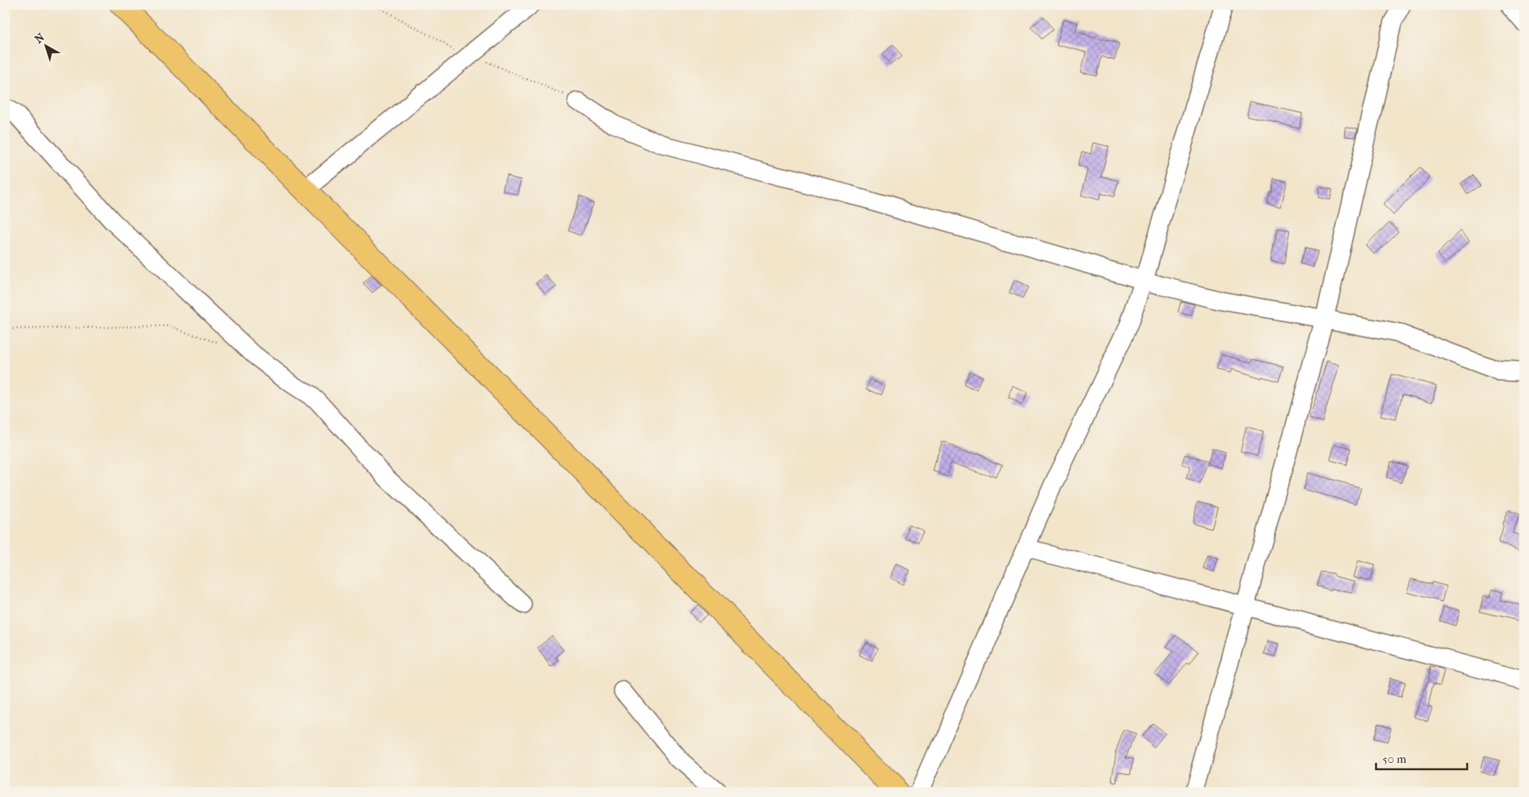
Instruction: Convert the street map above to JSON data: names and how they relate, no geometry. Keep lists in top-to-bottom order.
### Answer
{
  "scale_bar": "50 m",
  "north": "top left"
}
